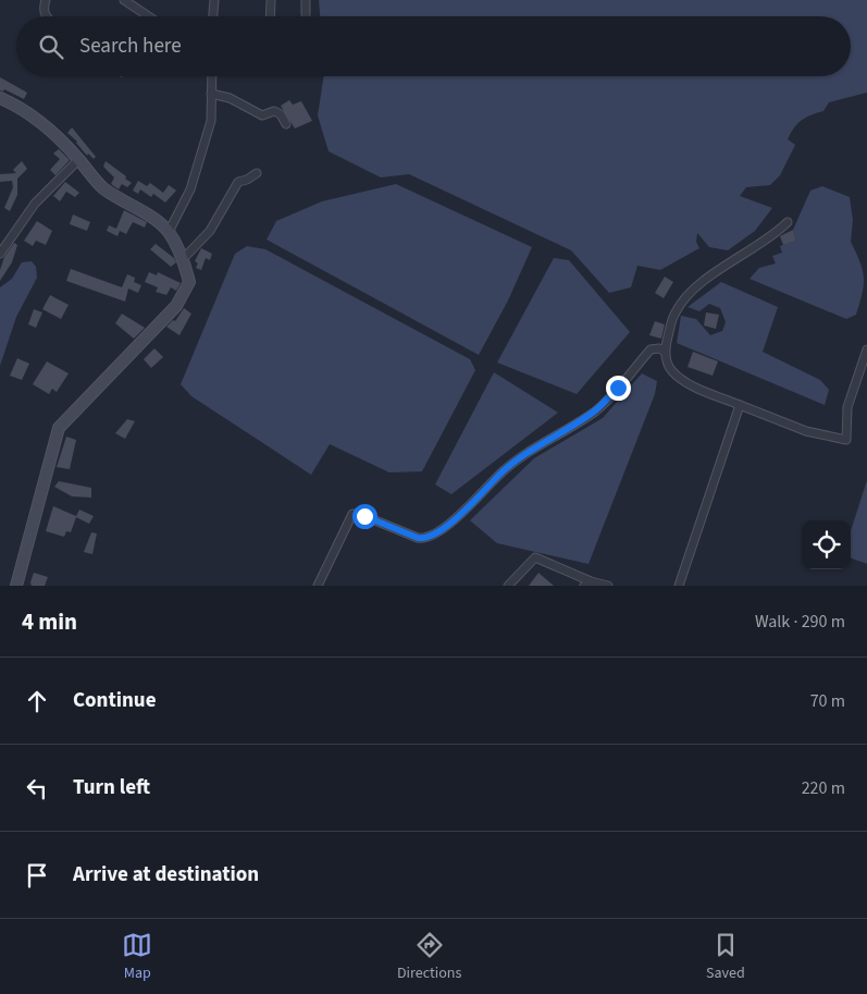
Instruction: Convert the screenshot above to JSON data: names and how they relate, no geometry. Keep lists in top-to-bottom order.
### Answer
{
  "page": {
    "search": "Search here",
    "heading": ["4 min", "Walk · 290 m"],
    "list": [
      ["Continue", "70 m"],
      ["Turn left", "220 m"],
      "Arrive at destination"
    ],
    "nav": ["Map", "Directions", "Saved"]
  }
}
